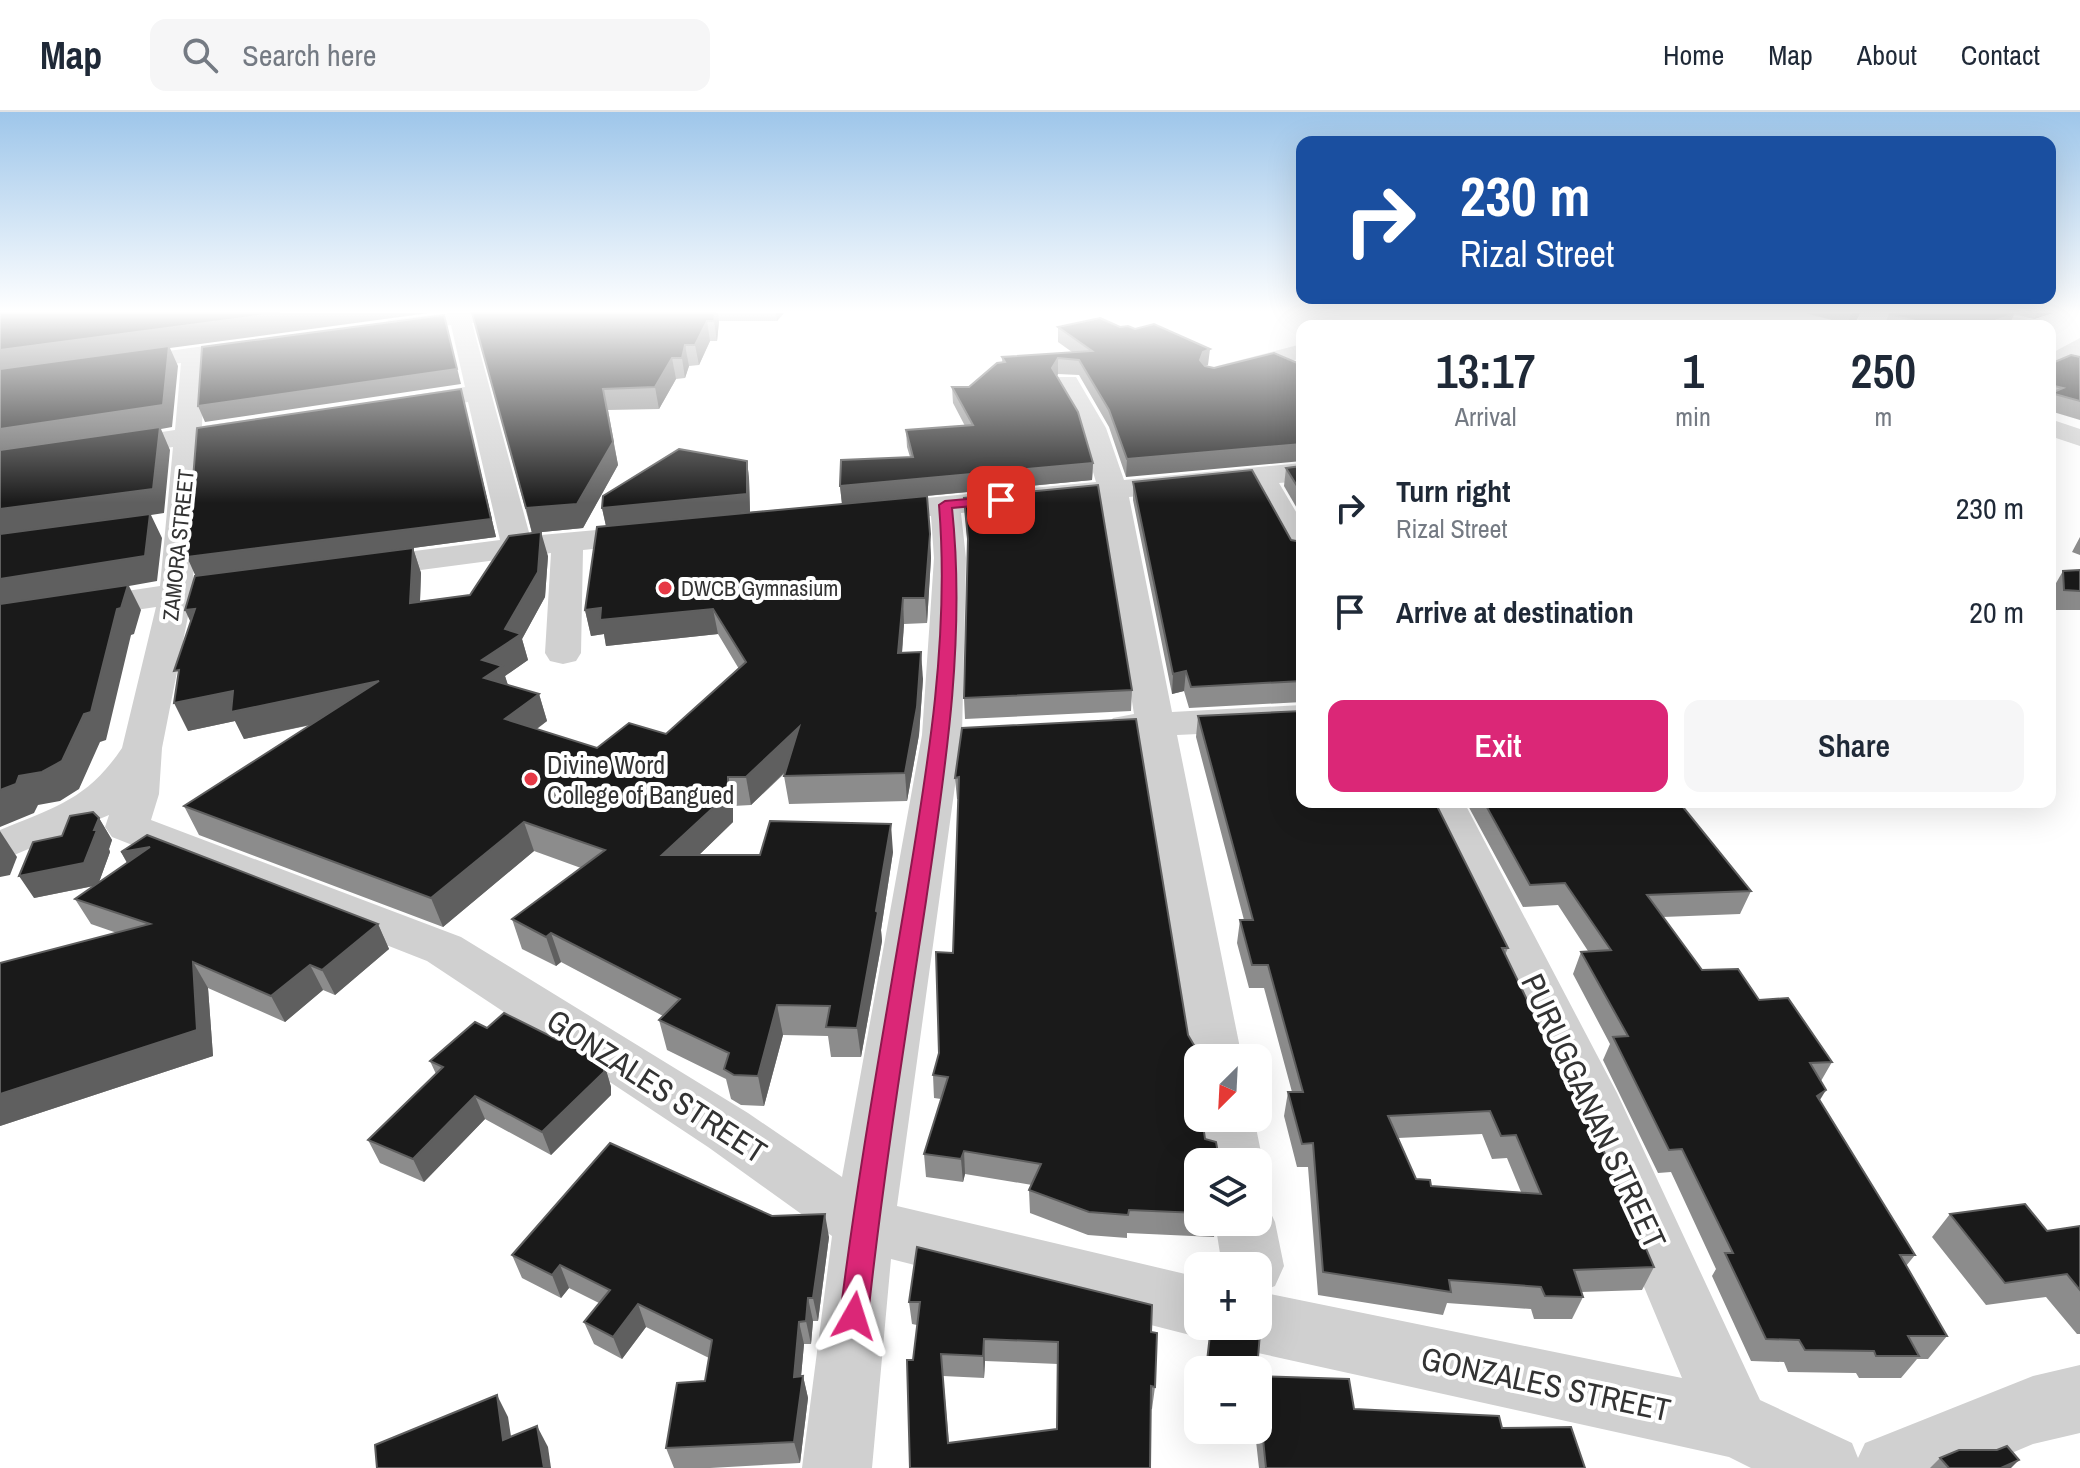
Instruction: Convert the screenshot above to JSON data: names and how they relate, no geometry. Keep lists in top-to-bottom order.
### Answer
{
  "streets": {
    "street": ["ZAMORA STREET", "GONZALES STREET", "PURUGGANAN STREET"]
  },
  "crossings": [
    ["ZAMORA STREET", "GONZALES STREET"],
    ["GONZALES STREET", "PURUGGANAN STREET"]
  ],
  "places": ["DWCB Gymnasium", "Divine Word College of Bangued"],
  "north": "bottom left",
  "page": {
    "header": "Map",
    "search": "Search here",
    "nav": [
      "Home",
      "Map",
      "About",
      "Contact"
    ],
    "turn": ["230 m", "Rizal Street"],
    "eta": [
      "13:17",
      "Arrival",
      "1",
      "min",
      "250",
      "m"
    ],
    "list": [
      {
        "name": "Turn right",
        "note": "Rizal Street",
        "value": "230 m"
      },
      {
        "name": "Arrive at destination",
        "value": "20 m"
      }
    ],
    "buttons": ["Exit", "Share"],
    "map_buttons": ["+", "−"]
  }
}
